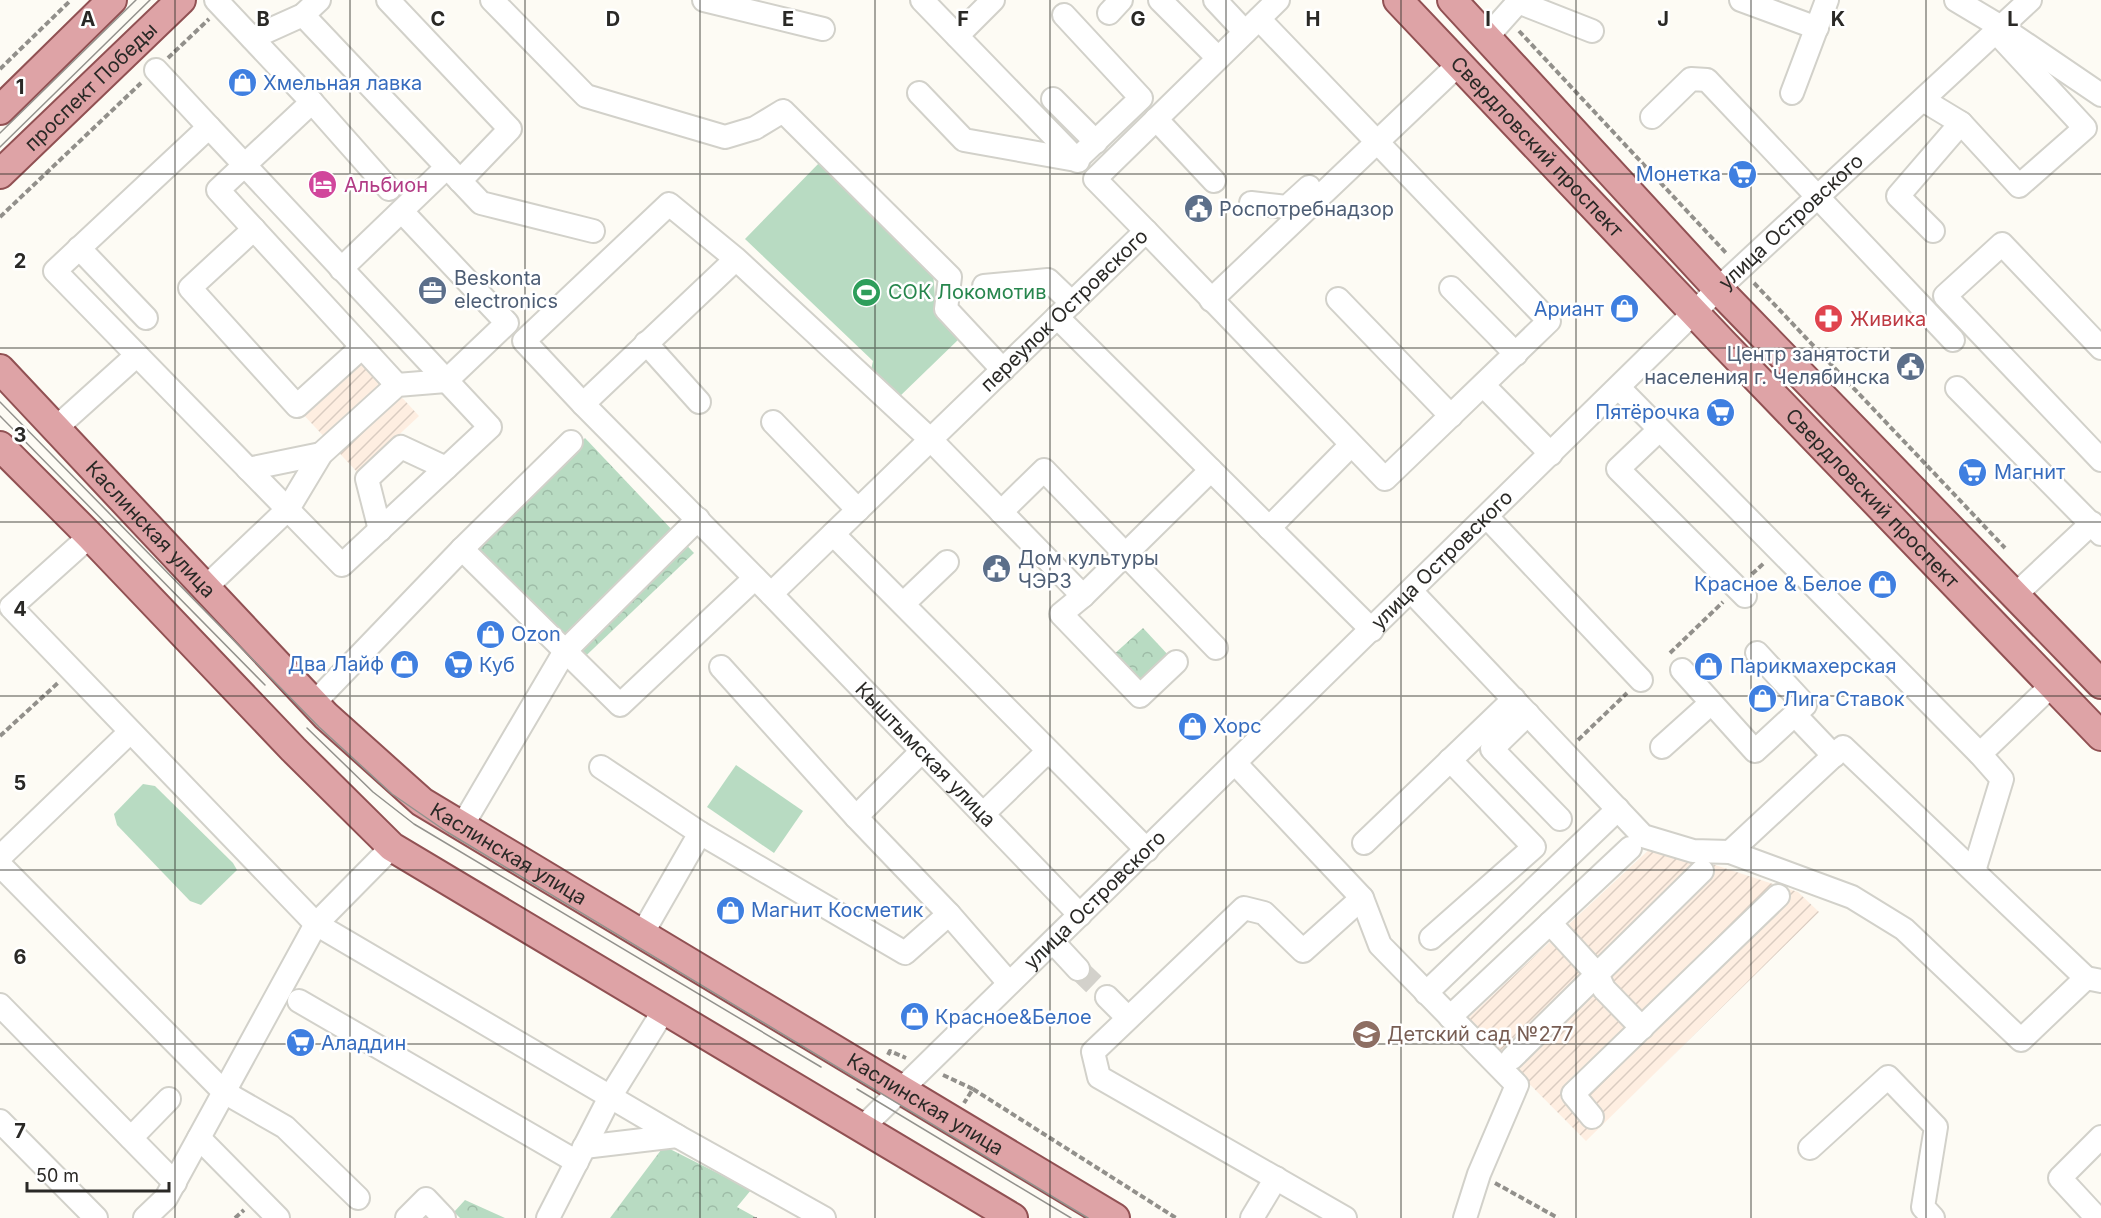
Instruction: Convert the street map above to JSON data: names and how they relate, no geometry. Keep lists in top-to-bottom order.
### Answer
{
  "streets": {
    "main road": ["проспект Победы", "Свердловский проспект", "Каслинская улица"],
    "street": ["улица Островского", "переулок Островского", "Кыштымская улица"]
  },
  "crossings": [
    ["Свердловский проспект", "улица Островского"],
    ["улица Островского", "Каслинская улица"],
    ["улица Островского", "Кыштымская улица"],
    ["переулок Островского", "Кыштымская улица"]
  ],
  "places": {
    "shop": [
      "Хмельная лавка",
      "Ариант",
      "Красное & Белое",
      "Ozon",
      "Два Лайф",
      "Парикмахерская",
      "Лига Ставок",
      "Хорс",
      "Магнит Косметик",
      "Красное&Белое"
    ],
    "supermarket": [
      "Монетка",
      "Пятёрочка",
      "Магнит",
      "Куб",
      "Аладдин"
    ],
    "hotel": ["Альбион"],
    "public building": ["Роспотребнадзор", "Центр занятости населения г. Челябинска", "Дом культуры ЧЭРЗ"],
    "office": ["Beskonta electronics"],
    "sports": ["СОК Локомотив"],
    "pharmacy": ["Живика"],
    "school or university": ["Детский сад №277"]
  },
  "scale_bar": "50 m",
  "grid": {
    "columns": [
      "A",
      "B",
      "C",
      "D",
      "E",
      "F",
      "G",
      "H",
      "I",
      "J",
      "K",
      "L"
    ],
    "rows": [
      "1",
      "2",
      "3",
      "4",
      "5",
      "6",
      "7"
    ]
  }
}
